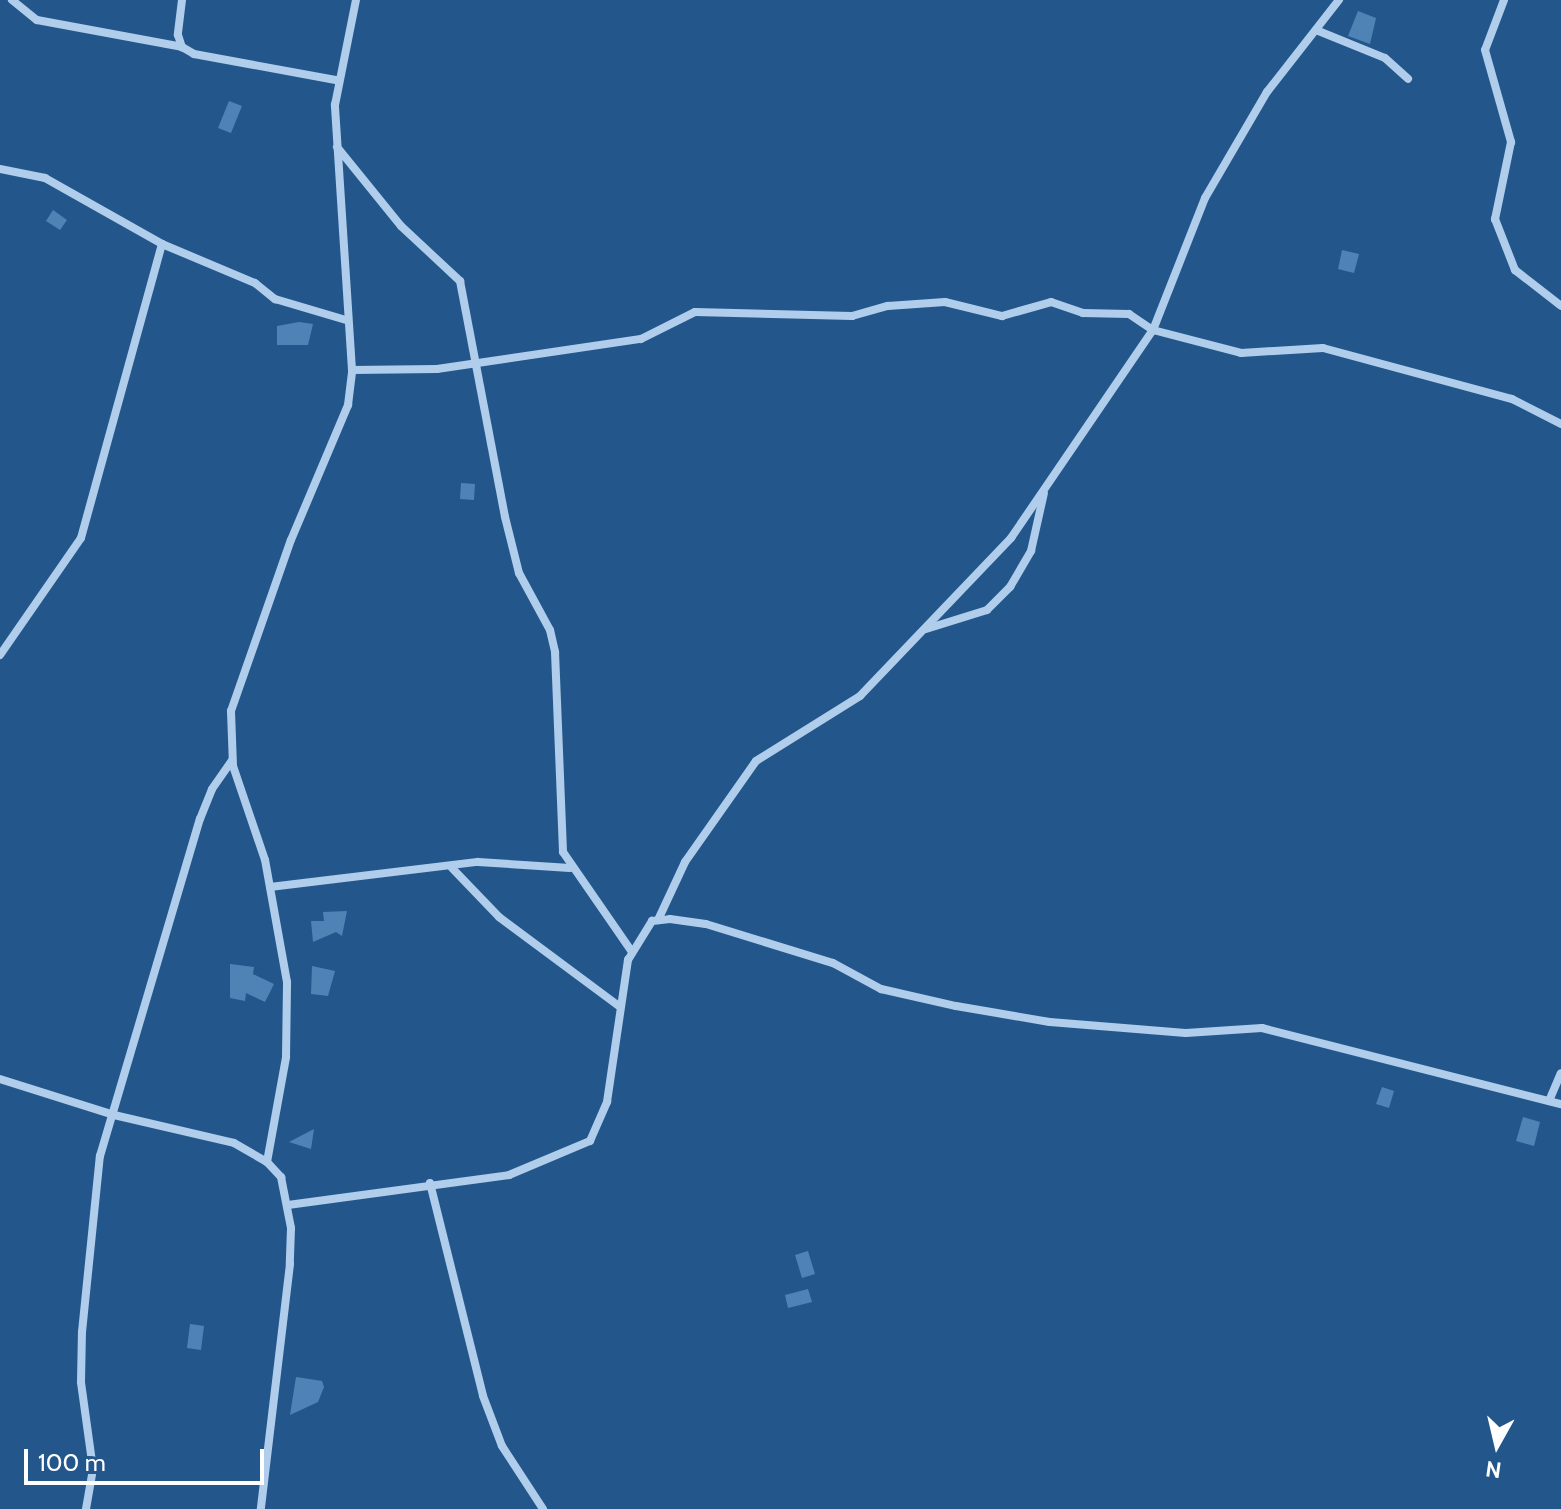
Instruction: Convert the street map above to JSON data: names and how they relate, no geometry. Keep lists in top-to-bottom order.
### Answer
{
  "scale_bar": "100 m",
  "north": "bottom"
}
